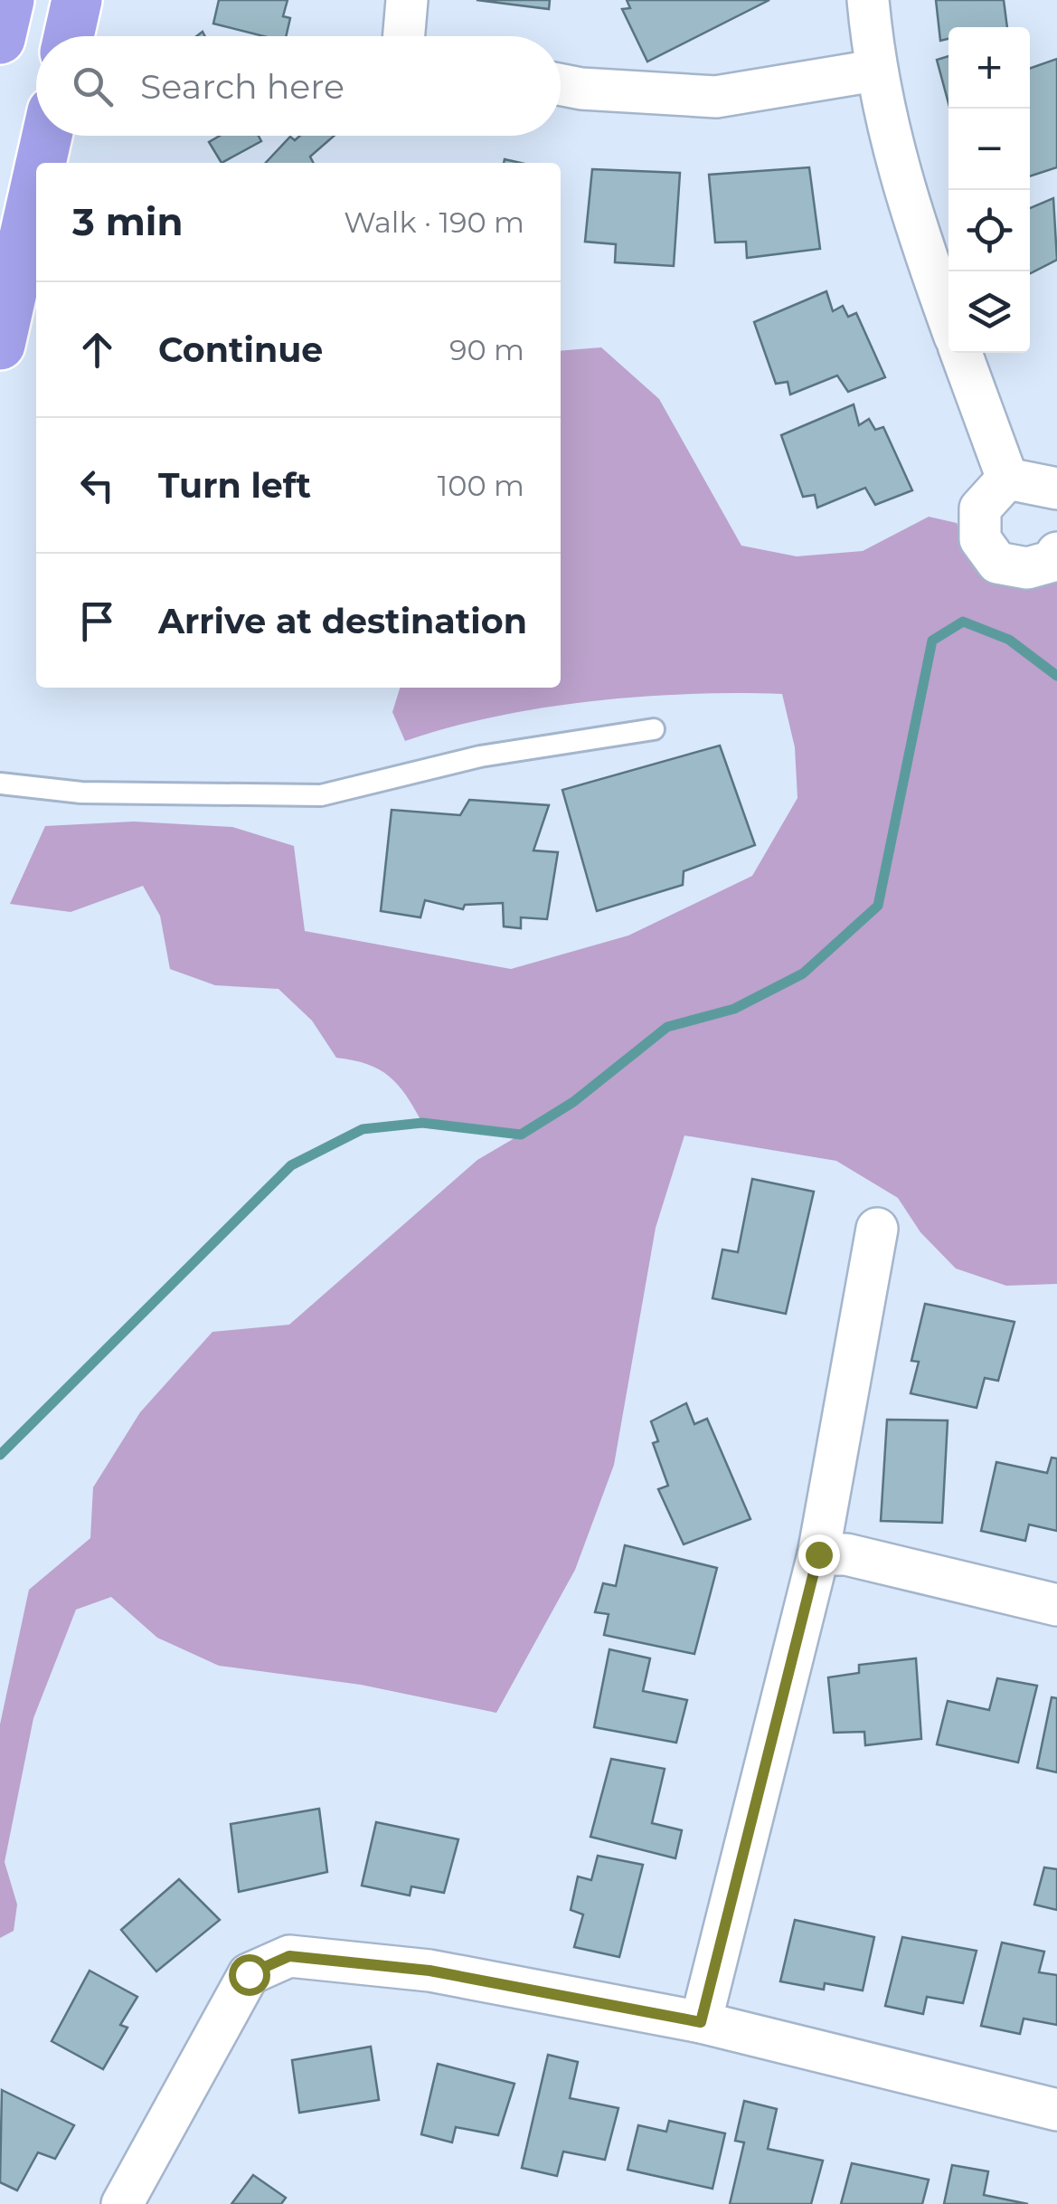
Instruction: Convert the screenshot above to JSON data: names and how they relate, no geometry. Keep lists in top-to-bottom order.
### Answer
{
  "page": {
    "map_buttons": ["+", "−"],
    "search": "Search here",
    "heading": ["3 min", "Walk · 190 m"],
    "list": [
      ["Continue", "90 m"],
      ["Turn left", "100 m"],
      "Arrive at destination"
    ]
  }
}
